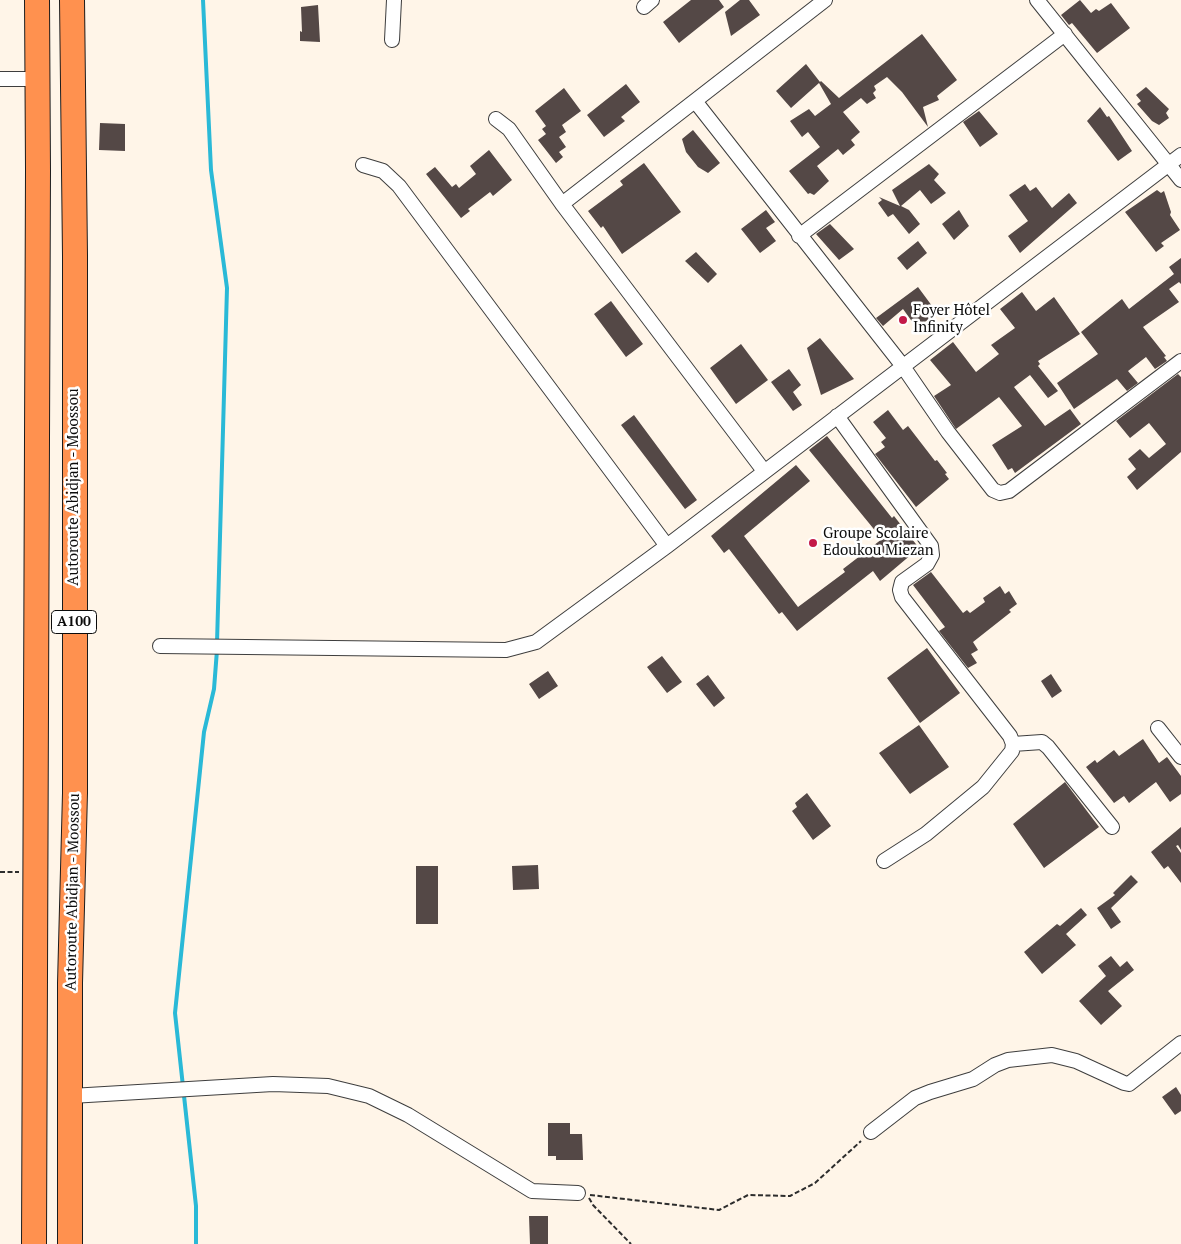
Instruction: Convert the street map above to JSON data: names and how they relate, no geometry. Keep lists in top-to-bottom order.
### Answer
{
  "streets": {
    "highway": ["Autoroute Abidjan - Moossou", "A100"]
  },
  "places": ["Foyer Hôtel Infinity", "Groupe Scolaire Edoukou Miezan"]
}
